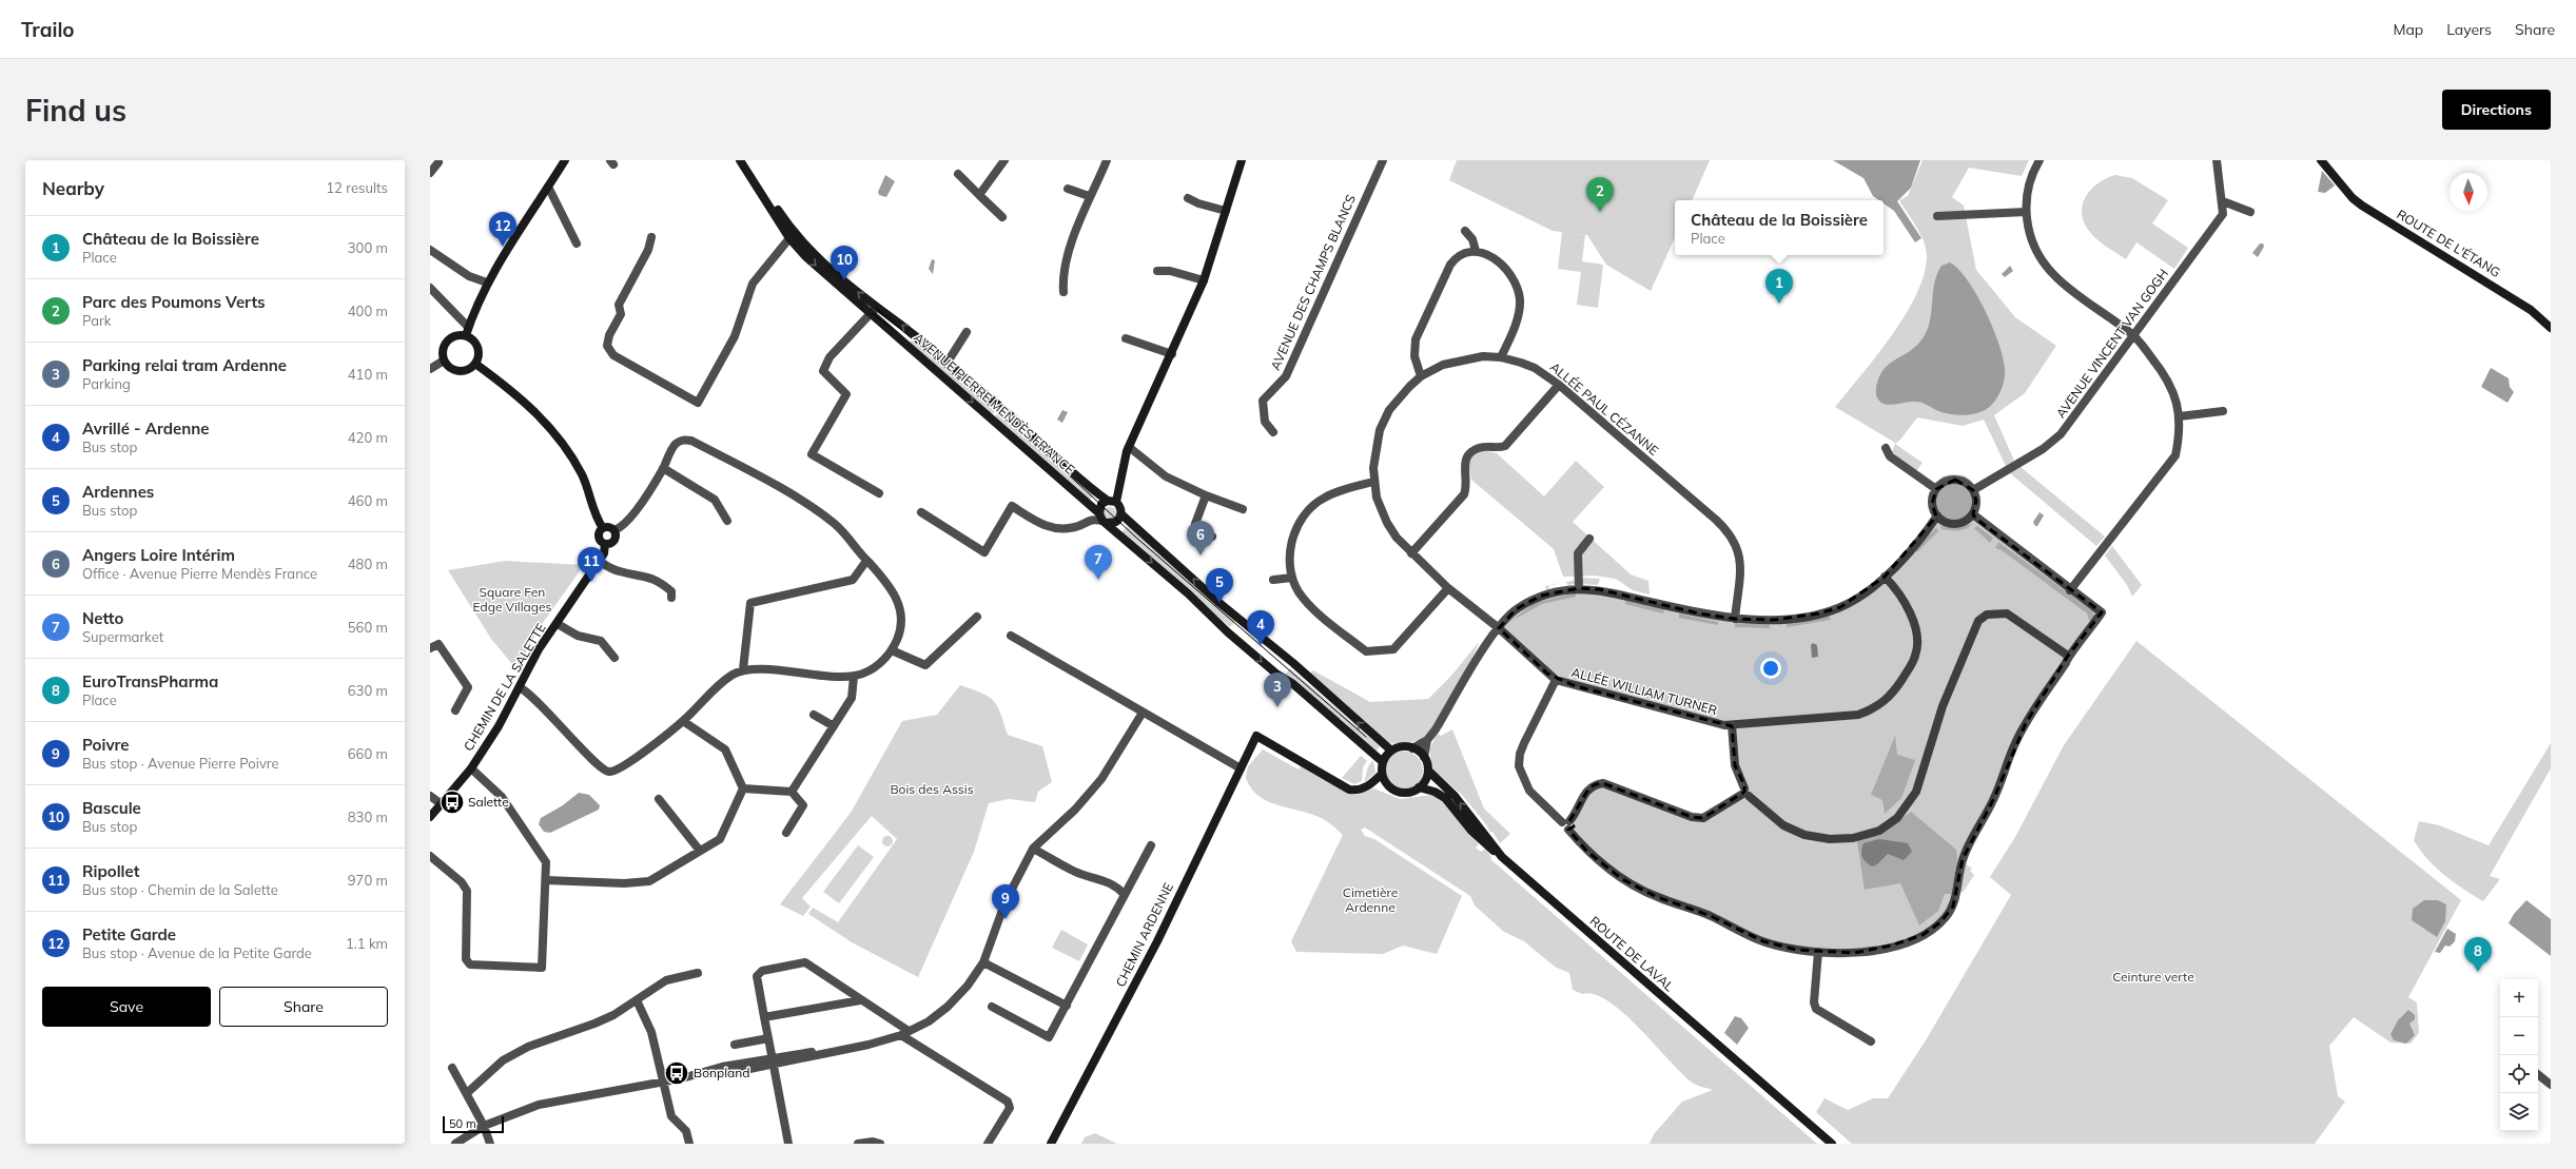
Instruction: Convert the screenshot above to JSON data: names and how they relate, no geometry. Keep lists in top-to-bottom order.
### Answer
{
  "streets": {
    "main road": [
      "ROUTE DE L'ÉTANG",
      "AVENUE PIERRE MENDÈS FRANCE",
      "CHEMIN DE LA SALETTE",
      "CHEMIN ARDENNE",
      "ROUTE DE LAVAL"
    ],
    "street": [
      "AVENUE DES CHAMPS BLANCS",
      "AVENUE VINCENT VAN GOGH",
      "ALLÉE PAUL CÉZANNE",
      "ALLÉE WILLIAM TURNER"
    ]
  },
  "crossings": [
    ["AVENUE PIERRE MENDÈS FRANCE", "ROUTE DE LAVAL"],
    ["ALLÉE PAUL CÉZANNE", "ALLÉE WILLIAM TURNER"]
  ],
  "parks": [
    "Square Fen Edge Villages",
    "Bois des Assis",
    "Cimetière Ardenne",
    "Ceinture verte"
  ],
  "places": {
    "bus stop": ["Salette", "Bonpland"]
  },
  "scale_bar": "50 m",
  "north": "bottom",
  "page": {
    "header": "Trailo",
    "nav": ["Map", "Layers", "Share"],
    "buttons": [
      "Directions",
      ["Save", "Share"]
    ],
    "title": "Find us",
    "heading": ["Nearby", "12 results"],
    "pins": [
      "2",
      "12",
      "10",
      "1",
      "6",
      "7",
      "11",
      "5",
      "4",
      "3",
      "9",
      "8"
    ],
    "popup": ["Château de la Boissière", "Place"],
    "list": [
      {
        "mark": "1",
        "name": "Château de la Boissière",
        "note": "Place",
        "value": "300 m"
      },
      {
        "mark": "2",
        "name": "Parc des Poumons Verts",
        "note": "Park",
        "value": "400 m"
      },
      {
        "mark": "3",
        "name": "Parking relai tram Ardenne",
        "note": "Parking",
        "value": "410 m"
      },
      {
        "mark": "4",
        "name": "Avrillé - Ardenne",
        "note": "Bus stop",
        "value": "420 m"
      },
      {
        "mark": "5",
        "name": "Ardennes",
        "note": "Bus stop",
        "value": "460 m"
      },
      {
        "mark": "6",
        "name": "Angers Loire Intérim",
        "note": "Office · Avenue Pierre Mendès France",
        "value": "480 m"
      },
      {
        "mark": "7",
        "name": "Netto",
        "note": "Supermarket",
        "value": "560 m"
      },
      {
        "mark": "8",
        "name": "EuroTransPharma",
        "note": "Place",
        "value": "630 m"
      },
      {
        "mark": "9",
        "name": "Poivre",
        "note": "Bus stop · Avenue Pierre Poivre",
        "value": "660 m"
      },
      {
        "mark": "10",
        "name": "Bascule",
        "note": "Bus stop",
        "value": "830 m"
      },
      {
        "mark": "11",
        "name": "Ripollet",
        "note": "Bus stop · Chemin de la Salette",
        "value": "970 m"
      },
      {
        "mark": "12",
        "name": "Petite Garde",
        "note": "Bus stop · Avenue de la Petite Garde",
        "value": "1.1 km"
      }
    ],
    "map_buttons": ["+", "−"],
    "scale": "50 m"
  }
}
